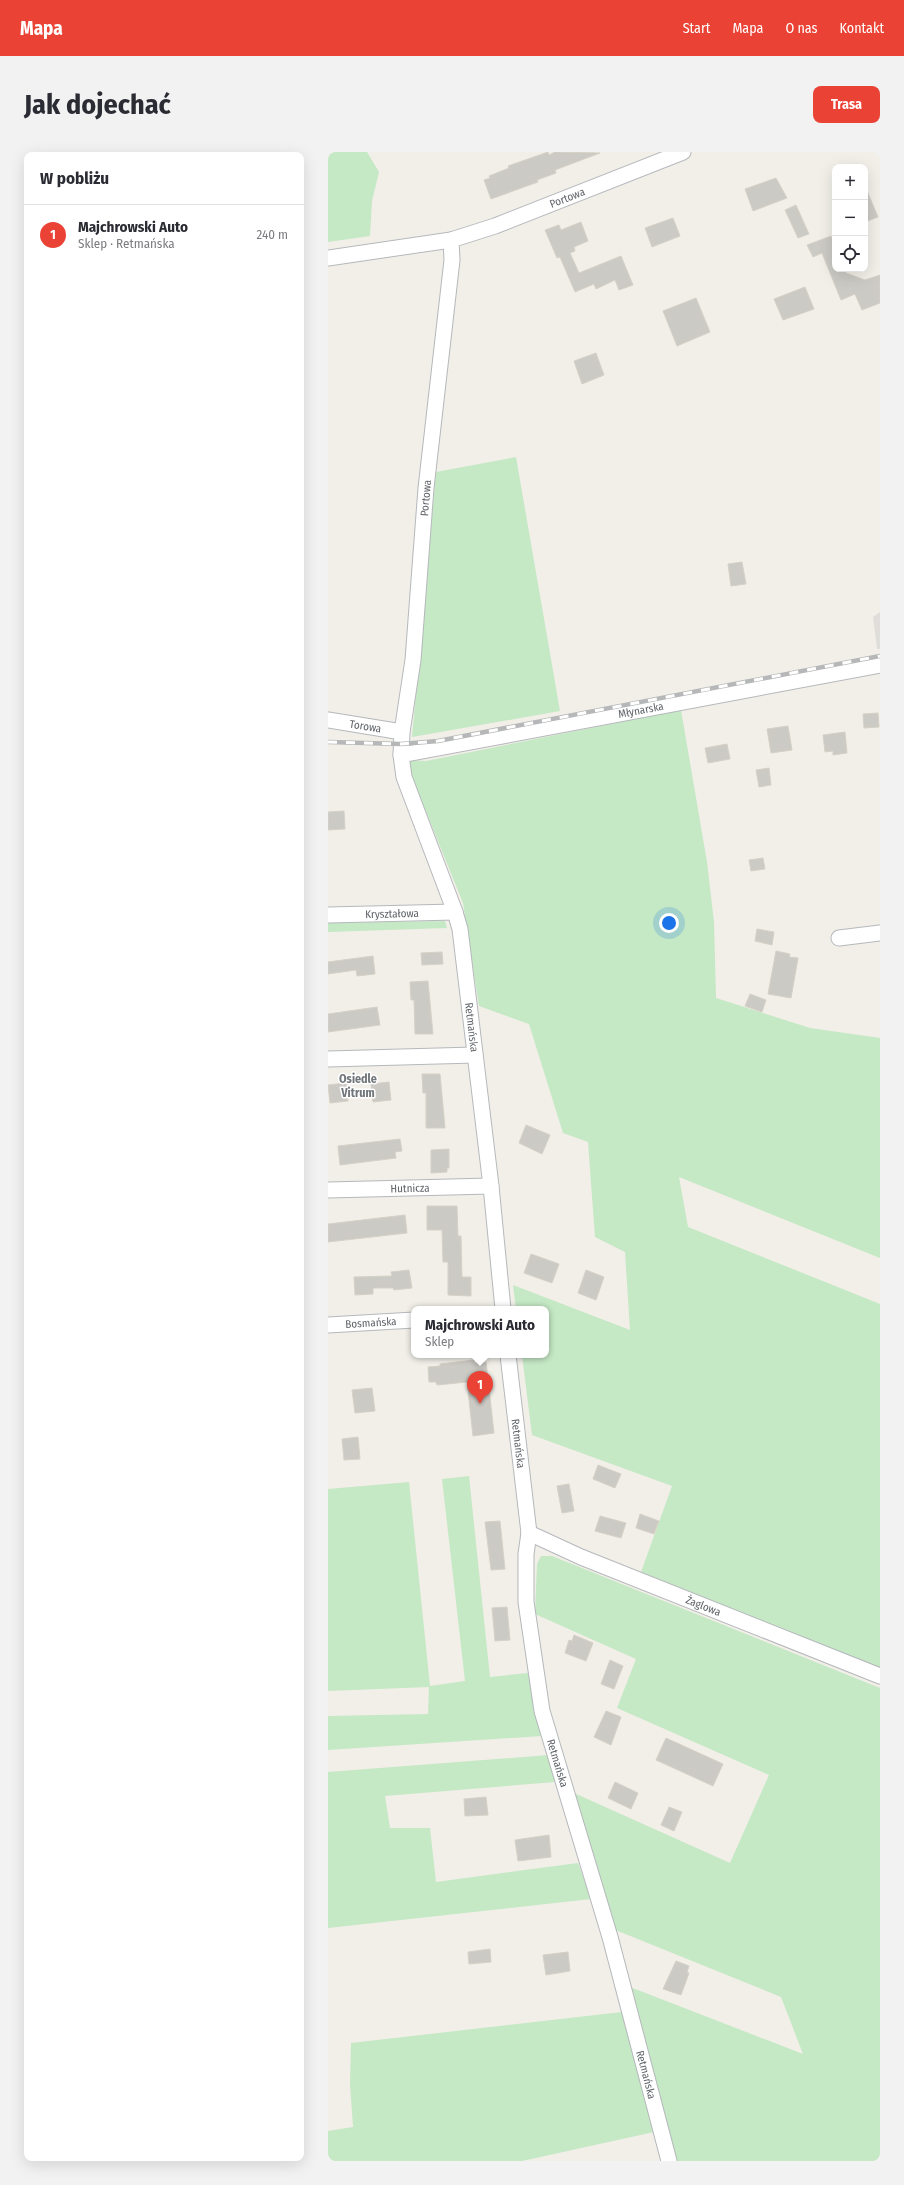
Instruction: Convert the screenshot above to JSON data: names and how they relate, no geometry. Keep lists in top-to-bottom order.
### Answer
{
  "streets": {
    "street": [
      "Portowa",
      "Młynarska",
      "Torowa",
      "Kryształowa",
      "Retmańska",
      "Hutnicza",
      "Bosmańska",
      "Żaglowa"
    ]
  },
  "crossings": [
    ["Portowa", "Młynarska"],
    ["Portowa", "Torowa"],
    ["Portowa", "Retmańska"],
    ["Młynarska", "Retmańska"],
    ["Kryształowa", "Retmańska"],
    ["Retmańska", "Hutnicza"],
    ["Retmańska", "Żaglowa"]
  ],
  "districts": ["Osiedle Vitrum"],
  "page": {
    "header": "Mapa",
    "nav": [
      "Start",
      "Mapa",
      "O nas",
      "Kontakt"
    ],
    "buttons": "Trasa",
    "title": "Jak dojechać",
    "heading": "W pobliżu",
    "map_buttons": ["+", "−"],
    "list": [
      {
        "mark": "1",
        "name": "Majchrowski Auto",
        "note": "Sklep · Retmańska",
        "value": "240 m"
      }
    ],
    "popup": ["Majchrowski Auto", "Sklep"],
    "pins": "1"
  }
}
